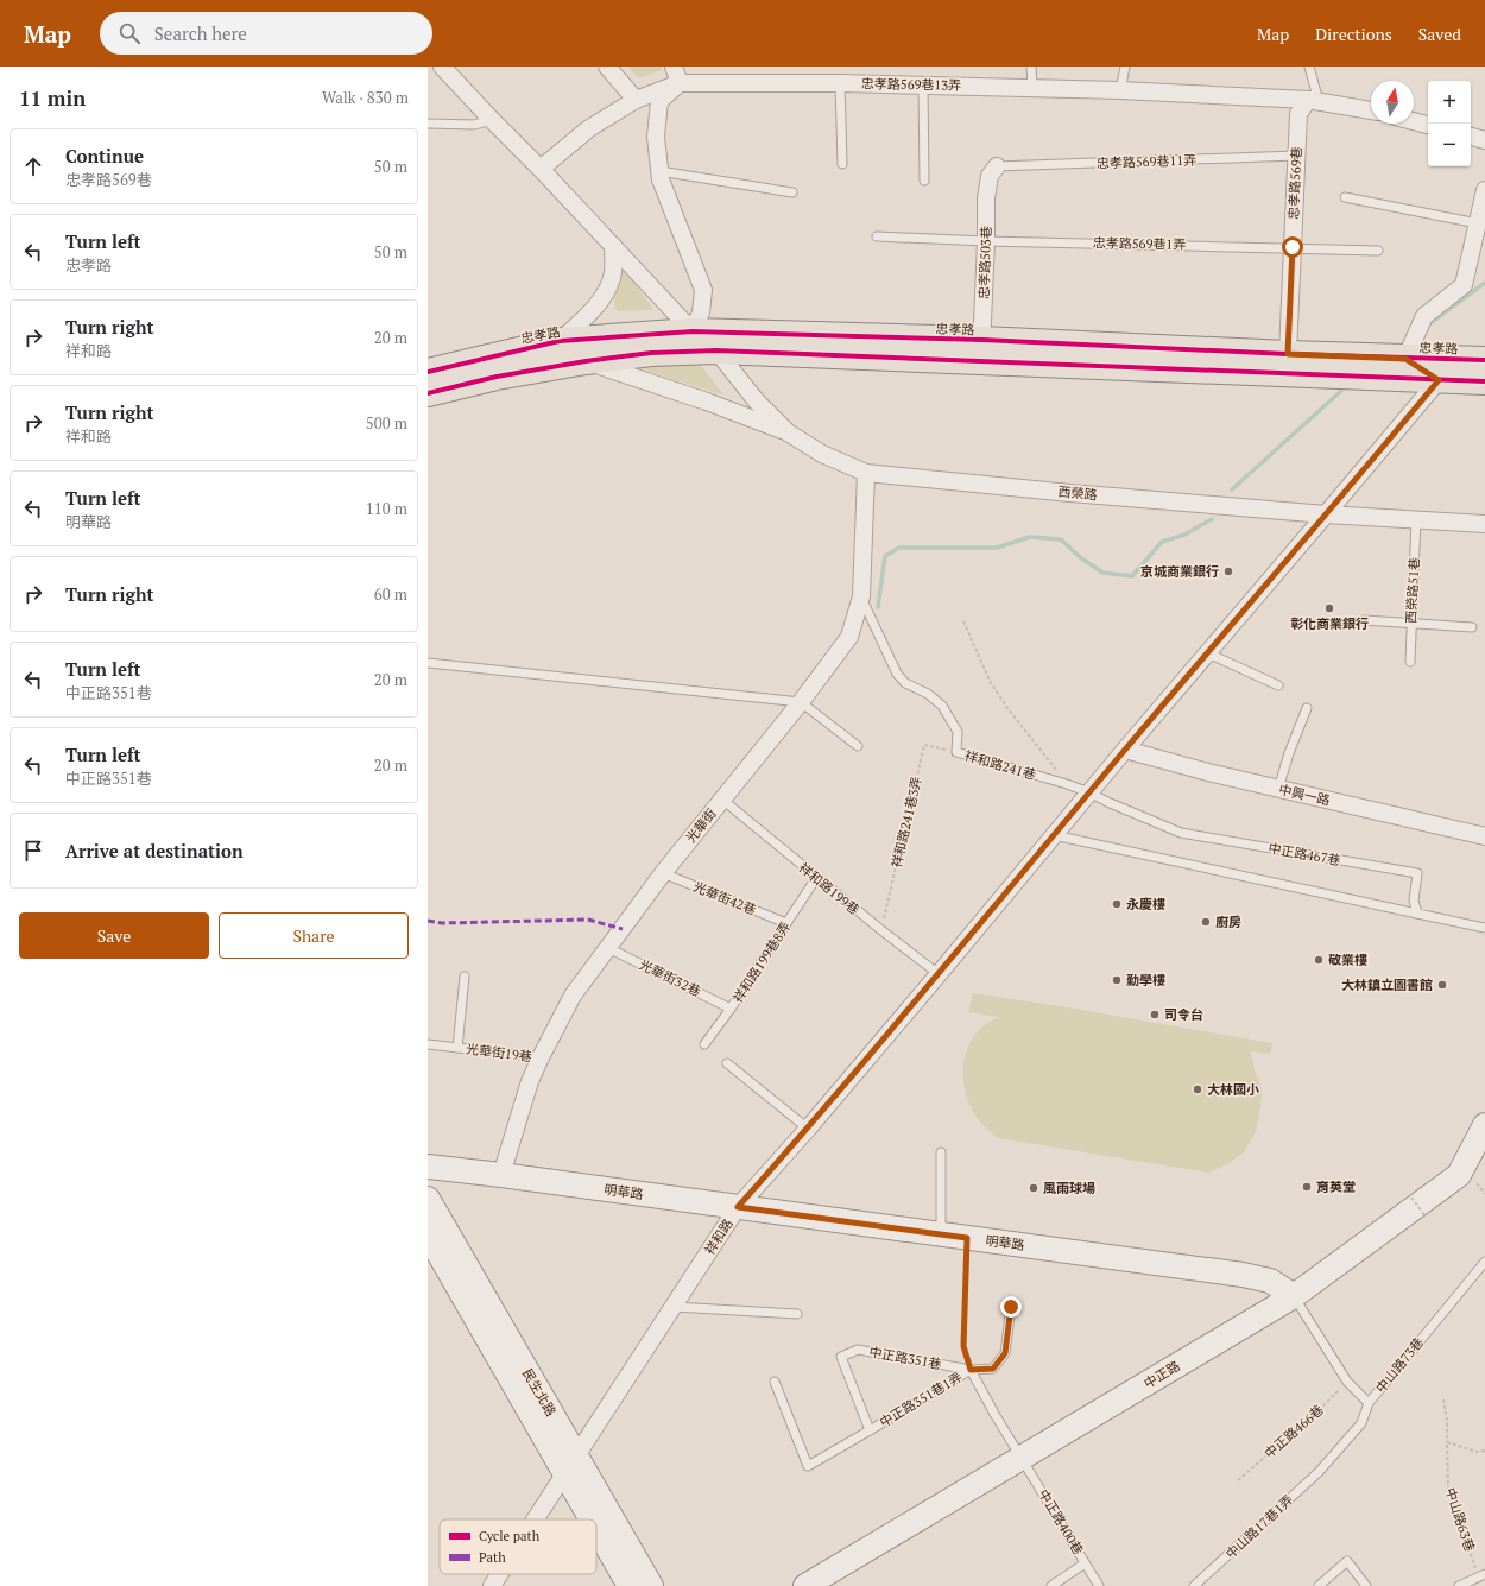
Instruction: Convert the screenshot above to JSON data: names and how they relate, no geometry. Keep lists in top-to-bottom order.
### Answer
{
  "streets": {
    "main road": ["忠孝路"],
    "street": [
      "忠孝路569巷13弄",
      "忠孝路569巷",
      "忠孝路503巷",
      "西榮路",
      "中興一路",
      "光華街",
      "明華路",
      "祥和路",
      "中正路",
      "民生北路"
    ],
    "lane": [
      "忠孝路569巷11弄",
      "忠孝路569巷1弄",
      "西榮路51巷",
      "祥和路241巷",
      "中正路467巷",
      "祥和路199巷",
      "光華街42巷",
      "祥和路199巷8弄",
      "光華街32巷",
      "光華街19巷",
      "中正路351巷",
      "中山路73巷",
      "中正路351巷1弄",
      "中正路400巷",
      "中山路17巷1弄"
    ],
    "path": ["祥和路241巷3弄", "中正路466巷", "中山路63巷"]
  },
  "crossings": [
    ["忠孝路569巷13弄", "忠孝路569巷"],
    ["忠孝路569巷13弄", "西榮路"],
    ["忠孝路569巷11弄", "忠孝路569巷"],
    ["忠孝路569巷11弄", "忠孝路503巷"],
    ["忠孝路569巷", "忠孝路569巷1弄"],
    ["忠孝路569巷", "忠孝路"],
    ["忠孝路569巷1弄", "忠孝路503巷"],
    ["忠孝路503巷", "忠孝路"],
    ["忠孝路", "西榮路"],
    ["忠孝路", "祥和路"],
    ["西榮路", "西榮路51巷"],
    ["西榮路", "光華街"],
    ["西榮路", "祥和路"],
    ["祥和路241巷", "祥和路241巷3弄"],
    ["祥和路241巷", "光華街"],
    ["祥和路241巷", "中正路467巷"],
    ["祥和路241巷", "祥和路"],
    ["中興一路", "祥和路"],
    ["祥和路241巷3弄", "祥和路199巷"],
    ["光華街", "祥和路199巷"],
    ["光華街", "光華街42巷"],
    ["光華街", "光華街32巷"],
    ["光華街", "光華街19巷"],
    ["光華街", "明華路"],
    ["中正路467巷", "祥和路"],
    ["祥和路199巷", "祥和路199巷8弄"],
    ["祥和路199巷", "祥和路"],
    ["光華街42巷", "祥和路199巷8弄"],
    ["祥和路199巷8弄", "光華街32巷"],
    ["明華路", "祥和路"],
    ["明華路", "中正路"],
    ["祥和路", "民生北路"],
    ["中正路351巷", "中正路351巷1弄"],
    ["中山路73巷", "中山路17巷1弄"],
    ["中正路", "中正路400巷"]
  ],
  "places": [
    "京城商業銀行",
    "彰化商業銀行",
    "永慶樓",
    "廚房",
    "敬業樓",
    "勤學樓",
    "大林鎮立圖書館",
    "司令台",
    "大林國小",
    "育英堂",
    "風雨球場"
  ],
  "legend": ["Cycle path", "Path"],
  "north": "top",
  "page": {
    "header": "Map",
    "search": "Search here",
    "nav": ["Map", "Directions", "Saved"],
    "heading": ["11 min", "Walk · 830 m"],
    "map_buttons": ["+", "−"],
    "list": [
      ["Continue", "忠孝路569巷", "50 m"],
      ["Turn left", "忠孝路", "50 m"],
      ["Turn right", "祥和路", "20 m"],
      ["Turn right", "祥和路", "500 m"],
      ["Turn left", "明華路", "110 m"],
      ["Turn right", "60 m"],
      ["Turn left", "中正路351巷", "20 m"],
      ["Turn left", "中正路351巷", "20 m"],
      "Arrive at destination"
    ],
    "buttons": ["Save", "Share"]
  }
}
